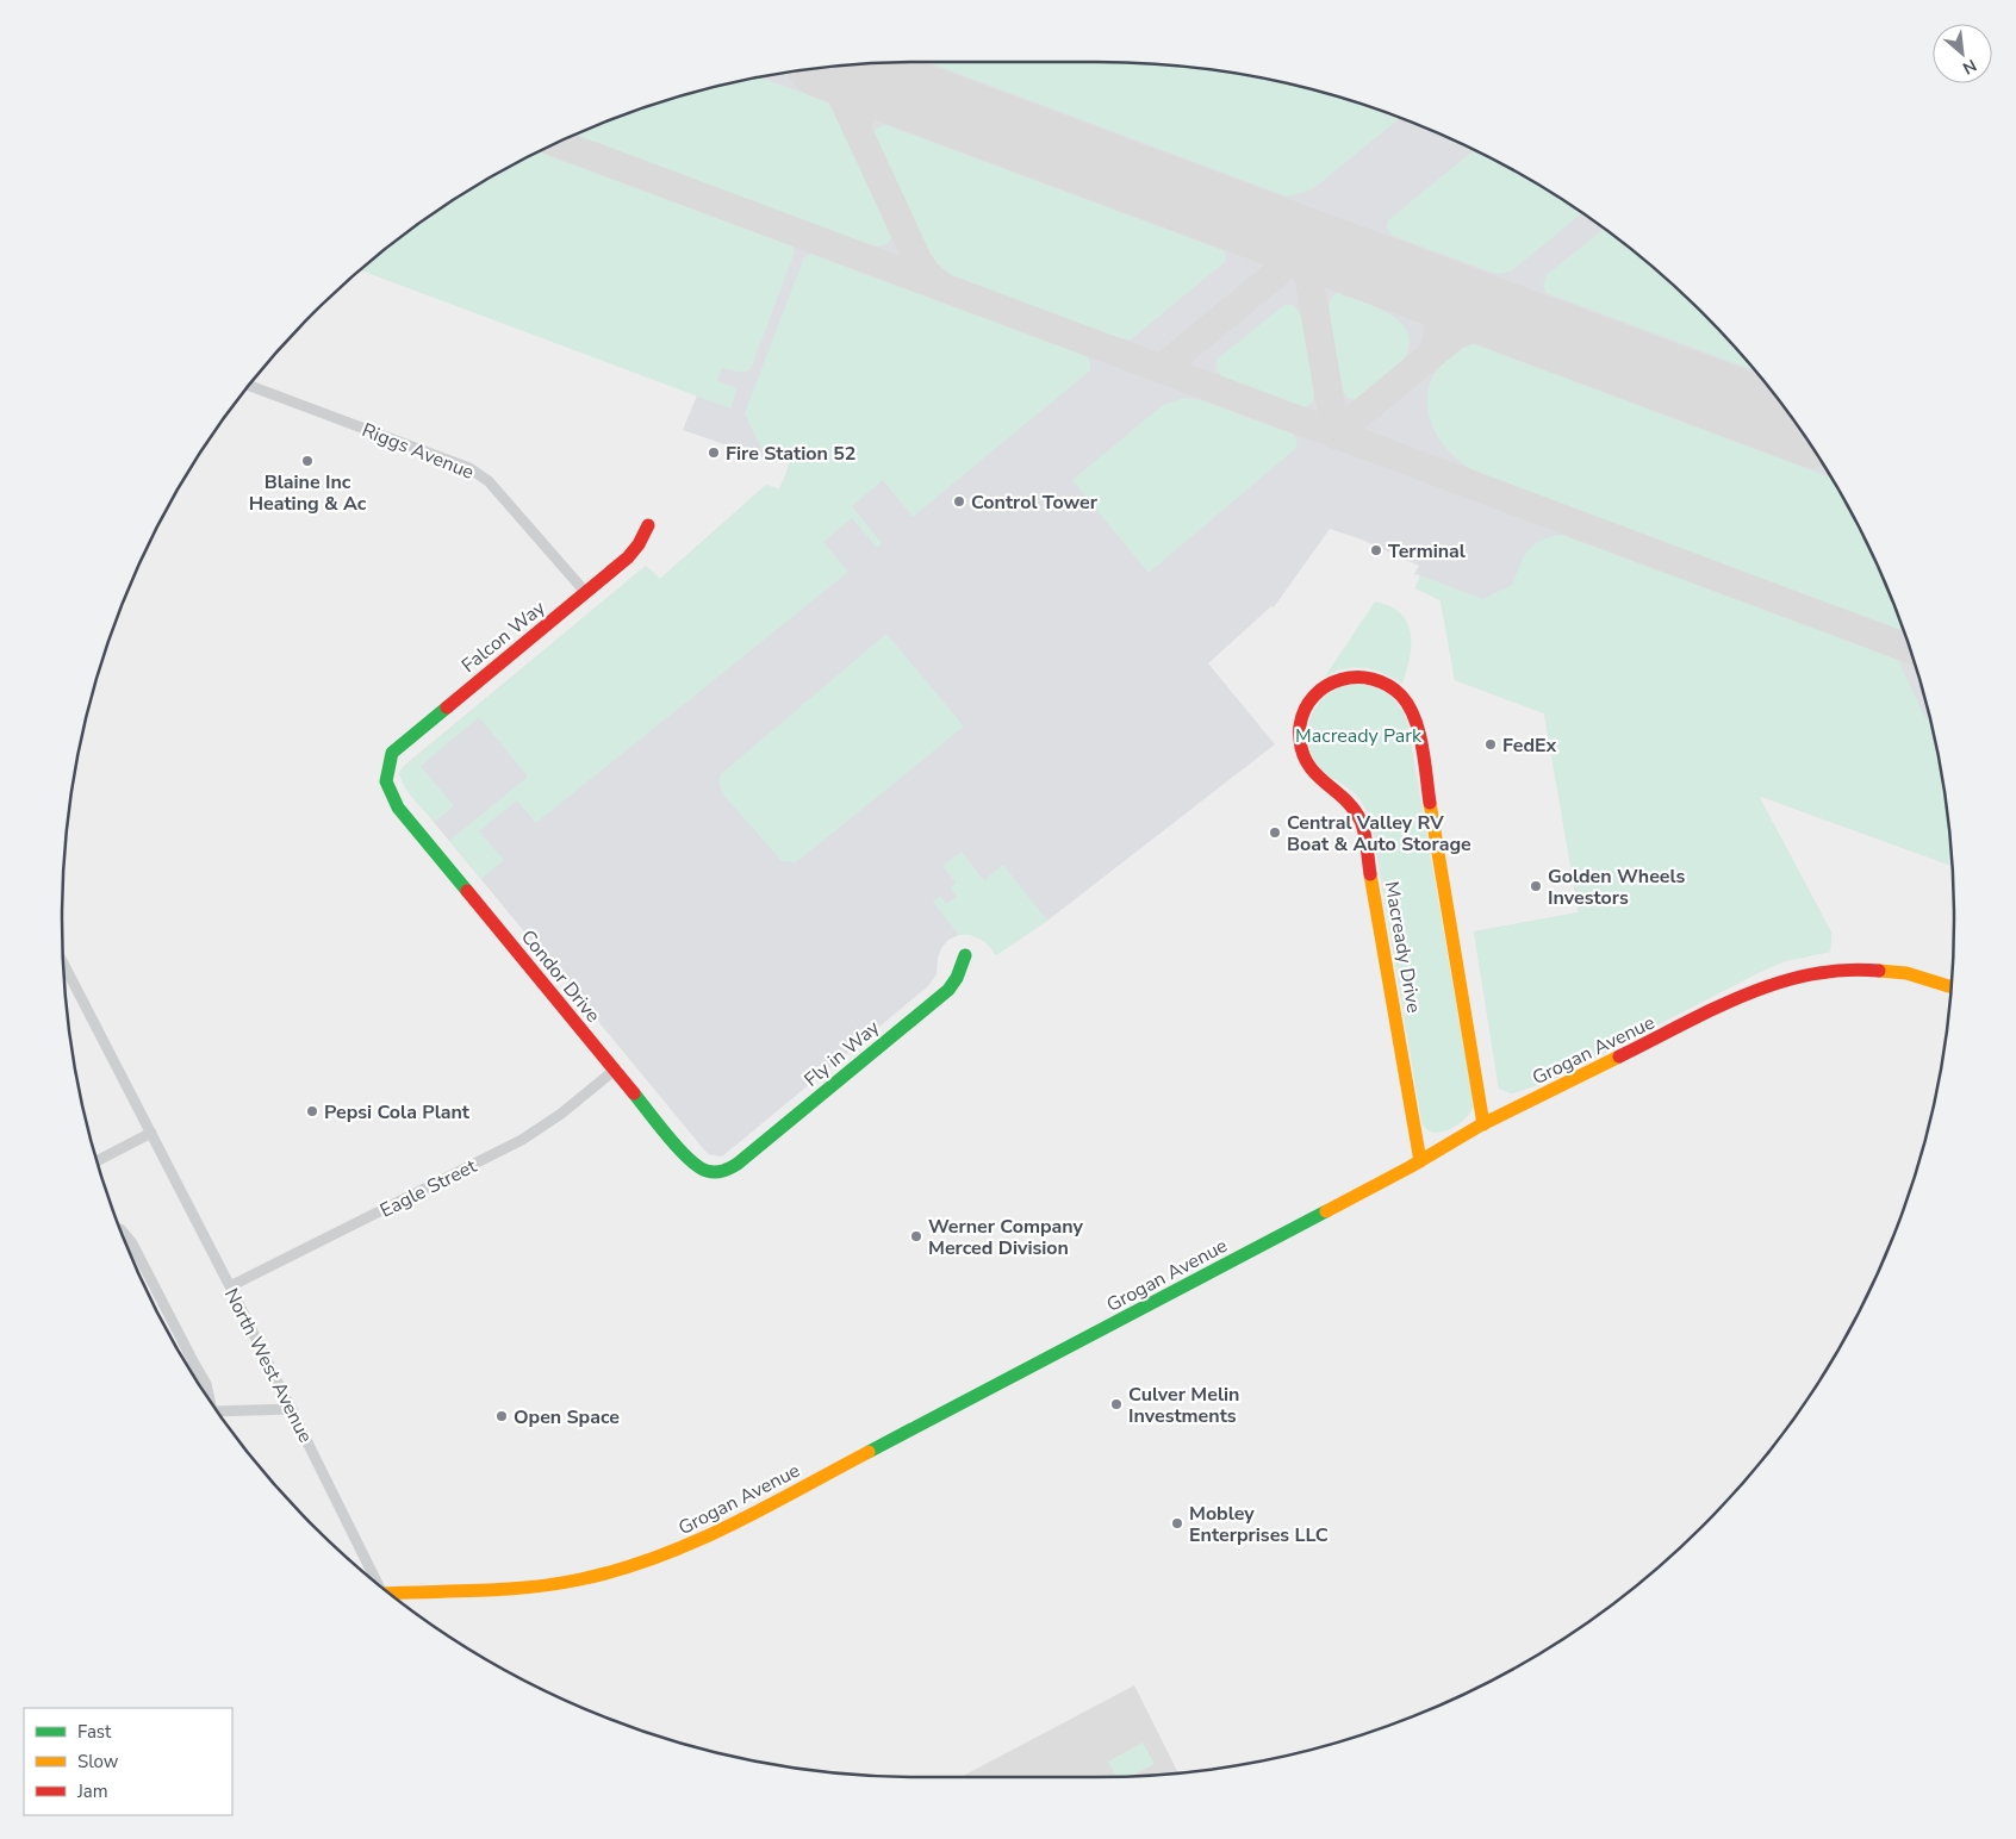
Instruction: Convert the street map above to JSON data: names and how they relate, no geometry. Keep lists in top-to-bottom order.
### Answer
{
  "streets": {
    "street": [
      "Riggs Avenue",
      "Falcon Way",
      "Macready Drive",
      "Condor Drive",
      "Grogan Avenue",
      "Fly in Way",
      "Eagle Street",
      "North West Avenue"
    ]
  },
  "crossings": [
    ["Riggs Avenue", "Falcon Way"],
    ["Falcon Way", "Condor Drive"],
    ["Macready Drive", "Grogan Avenue"],
    ["Condor Drive", "Fly in Way"],
    ["Condor Drive", "Eagle Street"],
    ["Eagle Street", "North West Avenue"]
  ],
  "parks": ["Macready Park"],
  "places": [
    "Fire Station 52",
    "Blaine Inc Heating & Ac",
    "Control Tower",
    "Terminal",
    "FedEx",
    "Central Valley RV Boat & Auto Storage",
    "Golden Wheels Investors",
    "Pepsi Cola Plant",
    "Werner Company Merced Division",
    "Culver Melin Investments",
    "Open Space",
    "Mobley Enterprises LLC"
  ],
  "legend": ["Fast", "Slow", "Jam"],
  "north": "bottom right"
}
